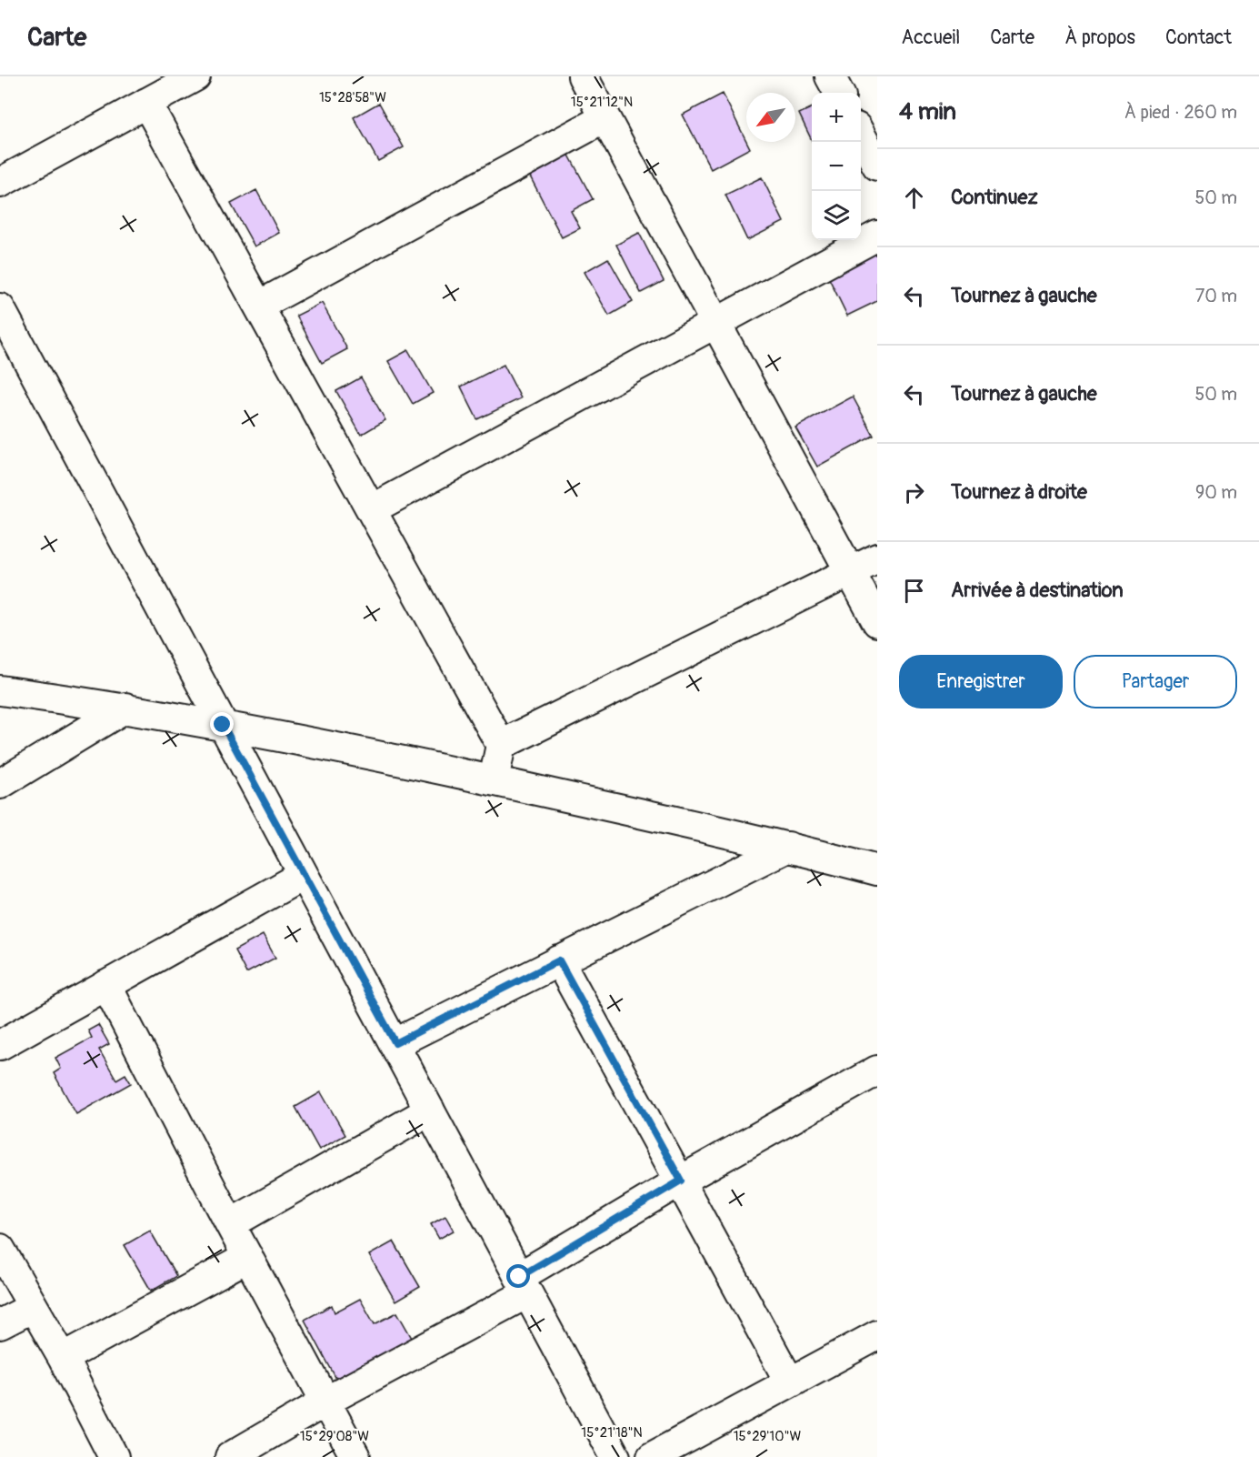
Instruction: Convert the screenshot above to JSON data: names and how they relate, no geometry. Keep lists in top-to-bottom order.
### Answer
{
  "north": "bottom left",
  "page": {
    "header": "Carte",
    "nav": [
      "Accueil",
      "Carte",
      "À propos",
      "Contact"
    ],
    "heading": ["4 min", "À pied · 260 m"],
    "map_buttons": ["+", "−"],
    "list": [
      ["Continuez", "50 m"],
      ["Tournez à gauche", "70 m"],
      ["Tournez à gauche", "50 m"],
      ["Tournez à droite", "90 m"],
      "Arrivée à destination"
    ],
    "buttons": ["Enregistrer", "Partager"]
  },
  "coordinates": [
    "15°28'58\"W",
    "15°21'12\"N",
    "15°21'18\"N",
    "15°29'08\"W",
    "15°29'10\"W"
  ]
}
